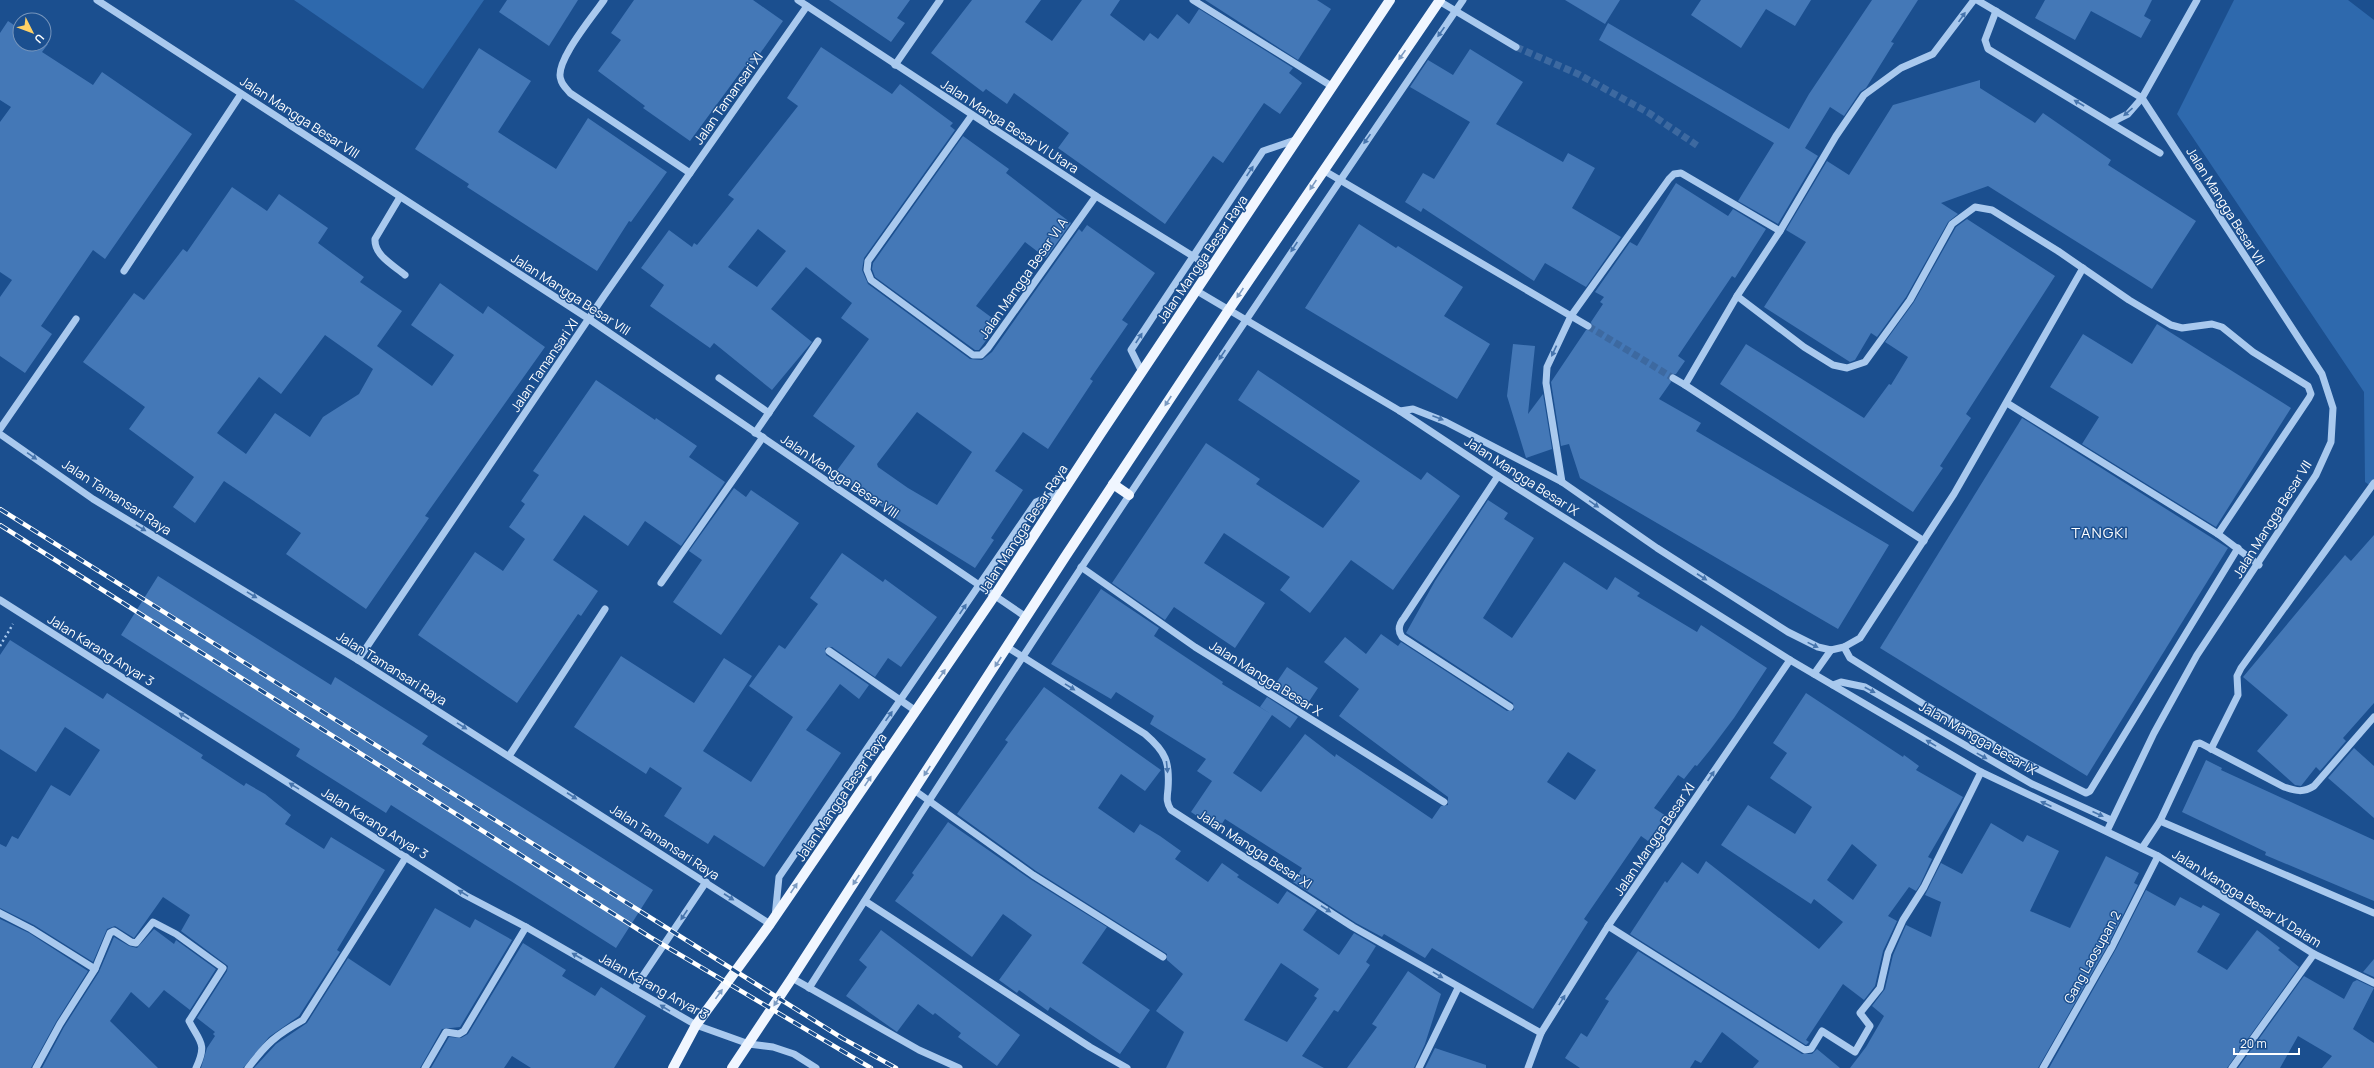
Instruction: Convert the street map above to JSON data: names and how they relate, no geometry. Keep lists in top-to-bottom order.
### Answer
{
  "streets": {
    "main road": ["Jalan Mangga Besar Raya"],
    "street": [
      "Jalan Tamansari XI",
      "Jalan Mangga Besar VIII",
      "Jalan Manga Besar VI Utara",
      "Jalan Mangga Besar VII",
      "Jalan Mangga Besar VI A",
      "Jalan Mangga Besar IX",
      "Jalan Tamansari Raya",
      "Jalan Karang Anyar 3",
      "Jalan Mangga Besar X",
      "Jalan Mangga Besar XI",
      "Jalan Mangga Besar IX Dalam",
      "Gang Laosupan 2"
    ]
  },
  "crossings": [
    ["Jalan Tamansari XI", "Jalan Mangga Besar VIII"],
    ["Jalan Tamansari XI", "Jalan Manga Besar VI Utara"],
    ["Jalan Tamansari XI", "Jalan Tamansari Raya"],
    ["Jalan Mangga Besar VIII", "Jalan Mangga Besar Raya"],
    ["Jalan Manga Besar VI Utara", "Jalan Mangga Besar Raya"],
    ["Jalan Manga Besar VI Utara", "Jalan Mangga Besar VI A"],
    ["Jalan Mangga Besar VII", "Jalan Mangga Besar IX"],
    ["Jalan Mangga Besar VII", "Jalan Mangga Besar IX Dalam"],
    ["Jalan Mangga Besar Raya", "Jalan Mangga Besar IX"],
    ["Jalan Mangga Besar Raya", "Jalan Tamansari Raya"],
    ["Jalan Mangga Besar Raya", "Jalan Karang Anyar 3"],
    ["Jalan Mangga Besar IX", "Jalan Mangga Besar XI"],
    ["Jalan Mangga Besar IX", "Jalan Mangga Besar IX Dalam"],
    ["Jalan Mangga Besar IX Dalam", "Gang Laosupan 2"]
  ],
  "one_way": ["Jalan Tamansari Raya", "Jalan Karang Anyar 3"],
  "districts": ["TANGKI"],
  "scale_bar": "20 m",
  "north": "bottom right"
}
